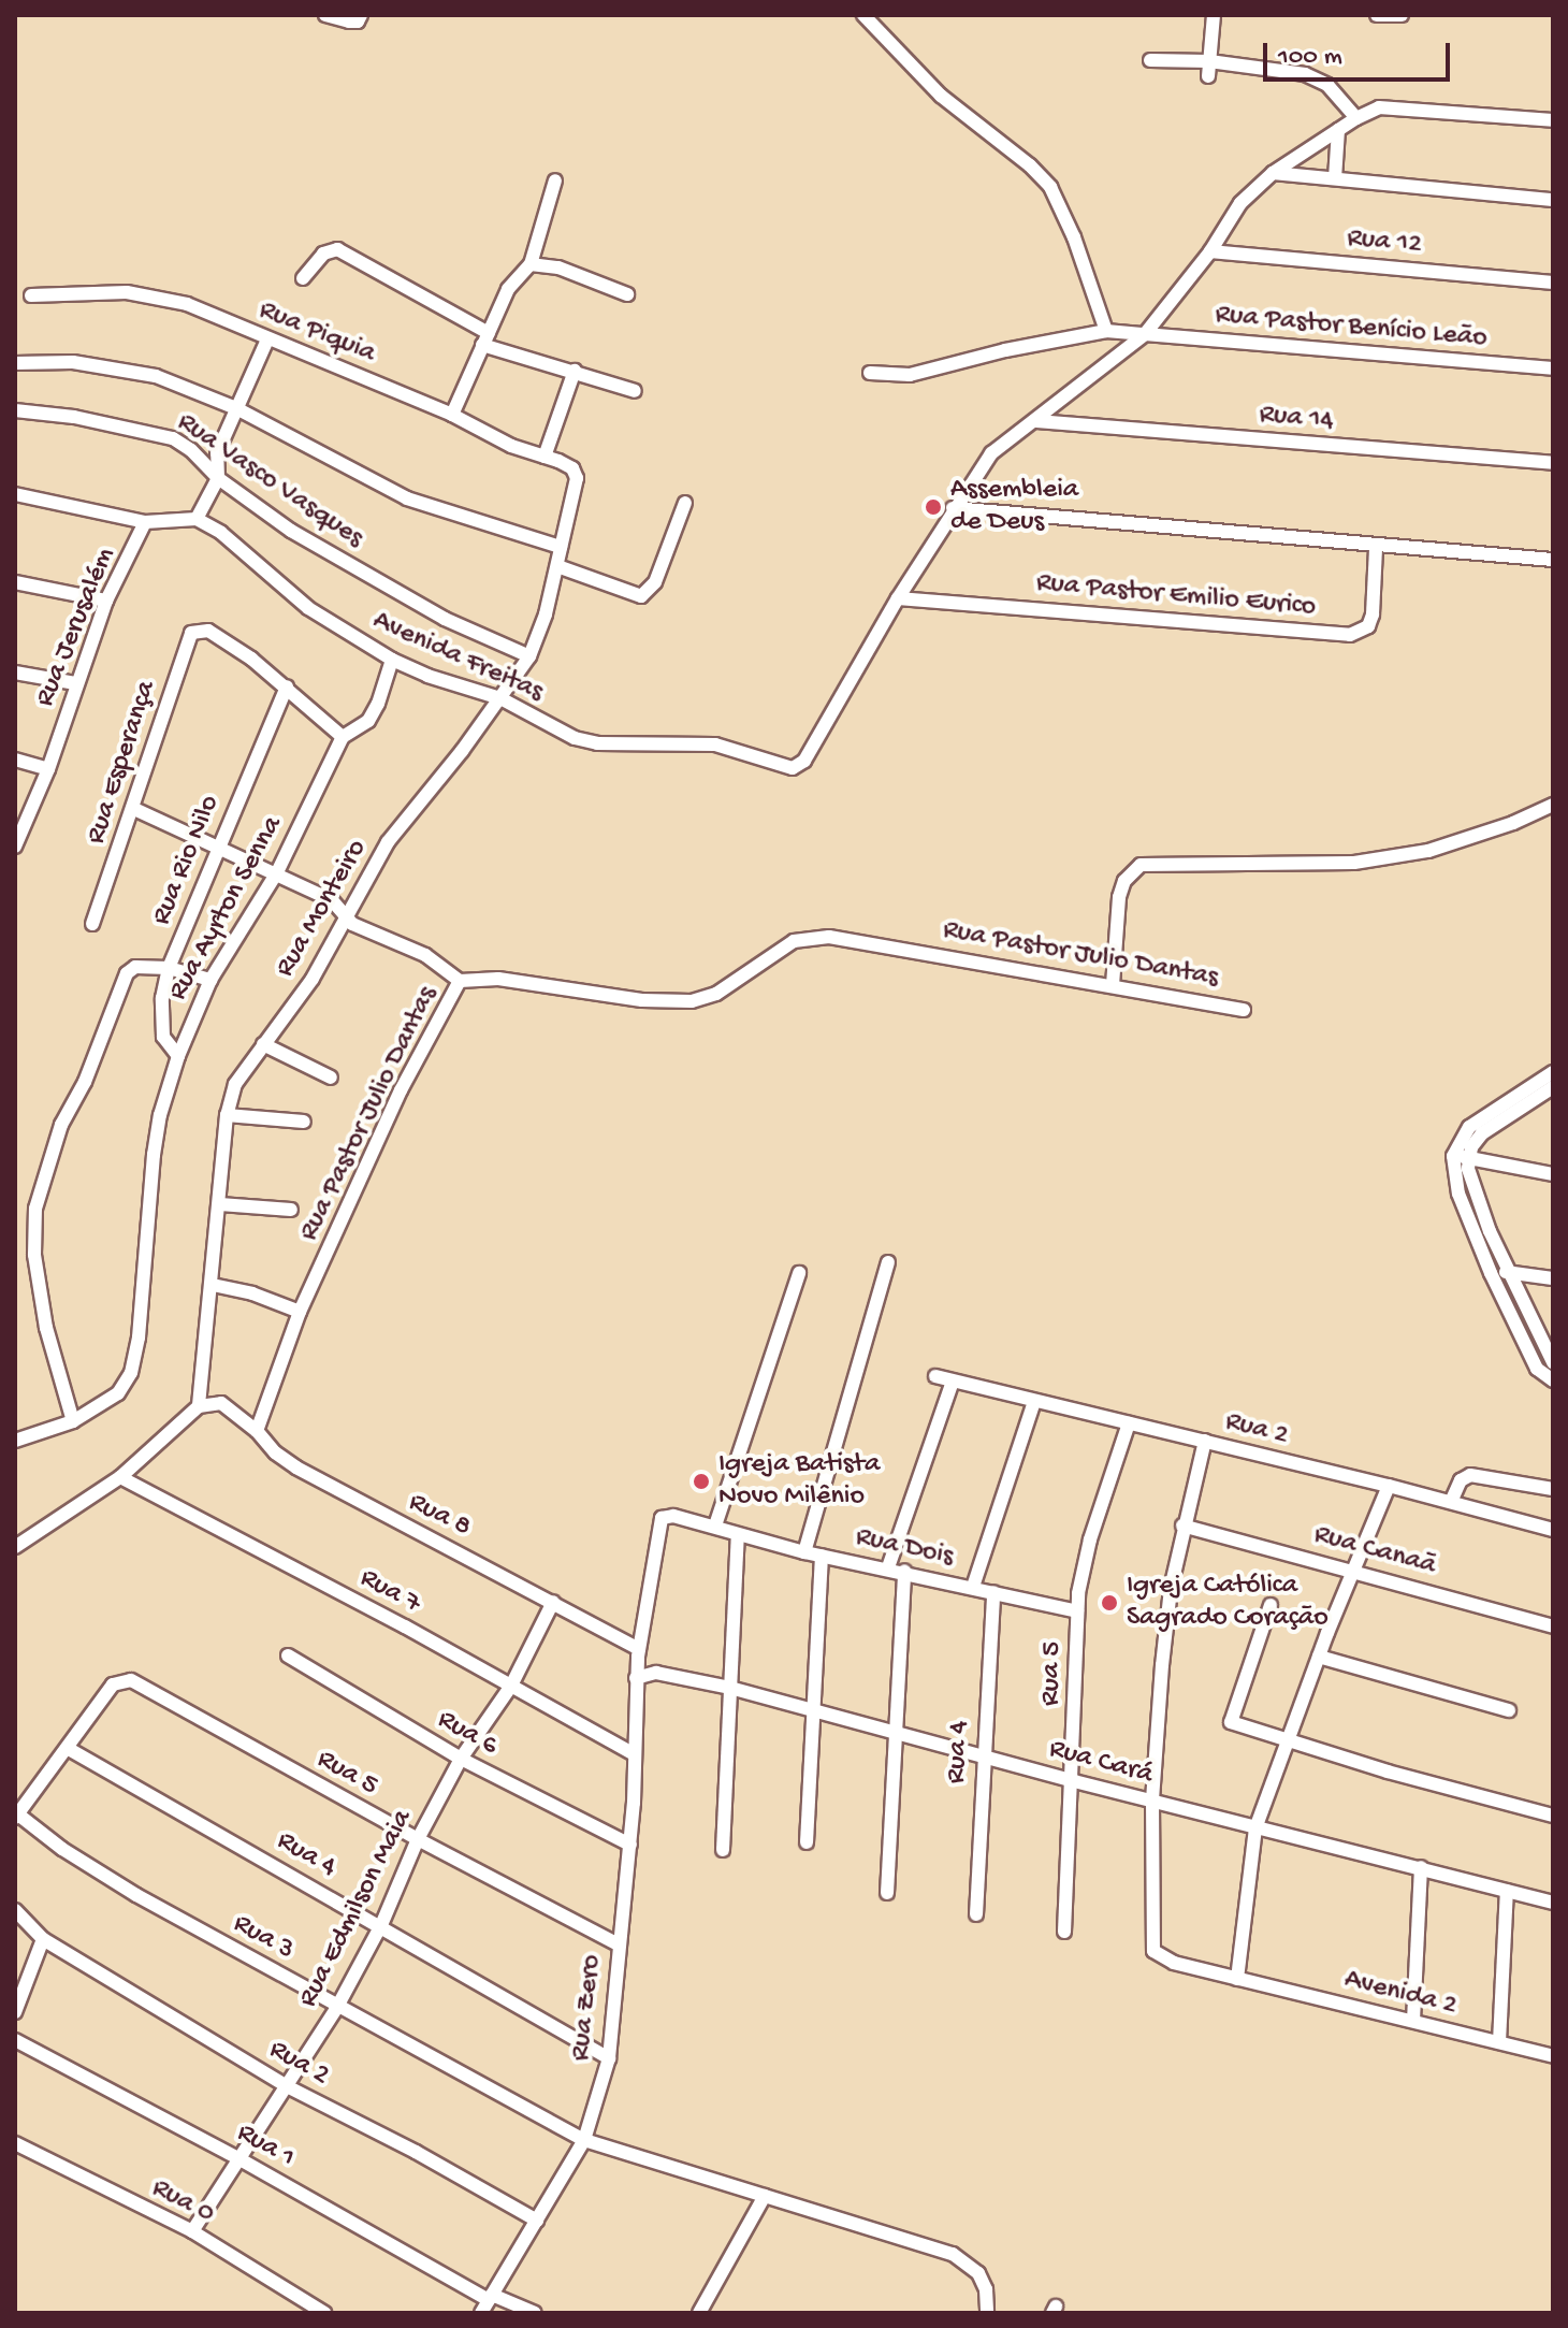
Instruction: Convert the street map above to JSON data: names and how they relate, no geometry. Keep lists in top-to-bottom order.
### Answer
{
  "streets": {
    "street": [
      "Rua 12",
      "Rua Pastor Benício Leão",
      "Rua Piquia",
      "Rua 14",
      "Rua Vasco Vasques",
      "Rua Pastor Emilio Eurico",
      "Rua Jerusalém",
      "Avenida Freitas",
      "Rua Esperança",
      "Rua Rio Nilo",
      "Rua Ayrton Senna",
      "Rua Monteiro",
      "Rua Pastor Julio Dantas",
      "Rua 2",
      "Rua 8",
      "Rua Dois",
      "Rua Canaã",
      "Rua 7",
      "Rua 5",
      "Rua 6",
      "Rua 4",
      "Rua Cará",
      "Rua Edmilson Maia",
      "Rua 3",
      "Avenida 2",
      "Rua Zero",
      "Rua 1",
      "Rua 0"
    ]
  },
  "crossings": [
    ["Rua 12", "Rua Pastor Benício Leão"],
    ["Rua Pastor Benício Leão", "Rua 14"],
    ["Rua Pastor Benício Leão", "Rua Pastor Emilio Eurico"],
    ["Rua Pastor Benício Leão", "Avenida Freitas"],
    ["Rua Piquia", "Rua Monteiro"],
    ["Rua Vasco Vasques", "Rua Monteiro"],
    ["Avenida Freitas", "Rua Ayrton Senna"],
    ["Avenida Freitas", "Rua Monteiro"],
    ["Rua Esperança", "Rua Rio Nilo"],
    ["Rua Rio Nilo", "Rua Ayrton Senna"],
    ["Rua Monteiro", "Rua 8"],
    ["Rua Pastor Julio Dantas", "Rua 8"],
    ["Rua 2", "Rua 5"],
    ["Rua 2", "Rua Edmilson Maia"],
    ["Rua 2", "Rua Zero"],
    ["Rua 8", "Rua Cará"],
    ["Rua 8", "Rua Edmilson Maia"],
    ["Rua 8", "Rua Zero"],
    ["Rua Dois", "Rua 5"],
    ["Rua Dois", "Rua 4"],
    ["Rua Dois", "Rua Zero"],
    ["Rua 7", "Rua Edmilson Maia"],
    ["Rua 7", "Rua Zero"],
    ["Rua 5", "Rua 4"],
    ["Rua 5", "Rua Cará"],
    ["Rua 5", "Rua Edmilson Maia"],
    ["Rua 5", "Rua Zero"],
    ["Rua 6", "Rua Edmilson Maia"],
    ["Rua 6", "Rua Zero"],
    ["Rua 4", "Rua Cará"],
    ["Rua 4", "Rua Edmilson Maia"],
    ["Rua 4", "Rua Zero"],
    ["Rua Cará", "Avenida 2"],
    ["Rua Cará", "Rua Zero"],
    ["Rua Edmilson Maia", "Rua 3"],
    ["Rua Edmilson Maia", "Rua 1"],
    ["Rua Edmilson Maia", "Rua 0"],
    ["Rua 3", "Rua Zero"],
    ["Rua Zero", "Rua 1"]
  ],
  "places": ["Assembleia de Deus", "Igreja Batista Novo Milênio", "Igreja Católica Sagrado Coração"],
  "scale_bar": "100 m"
}
